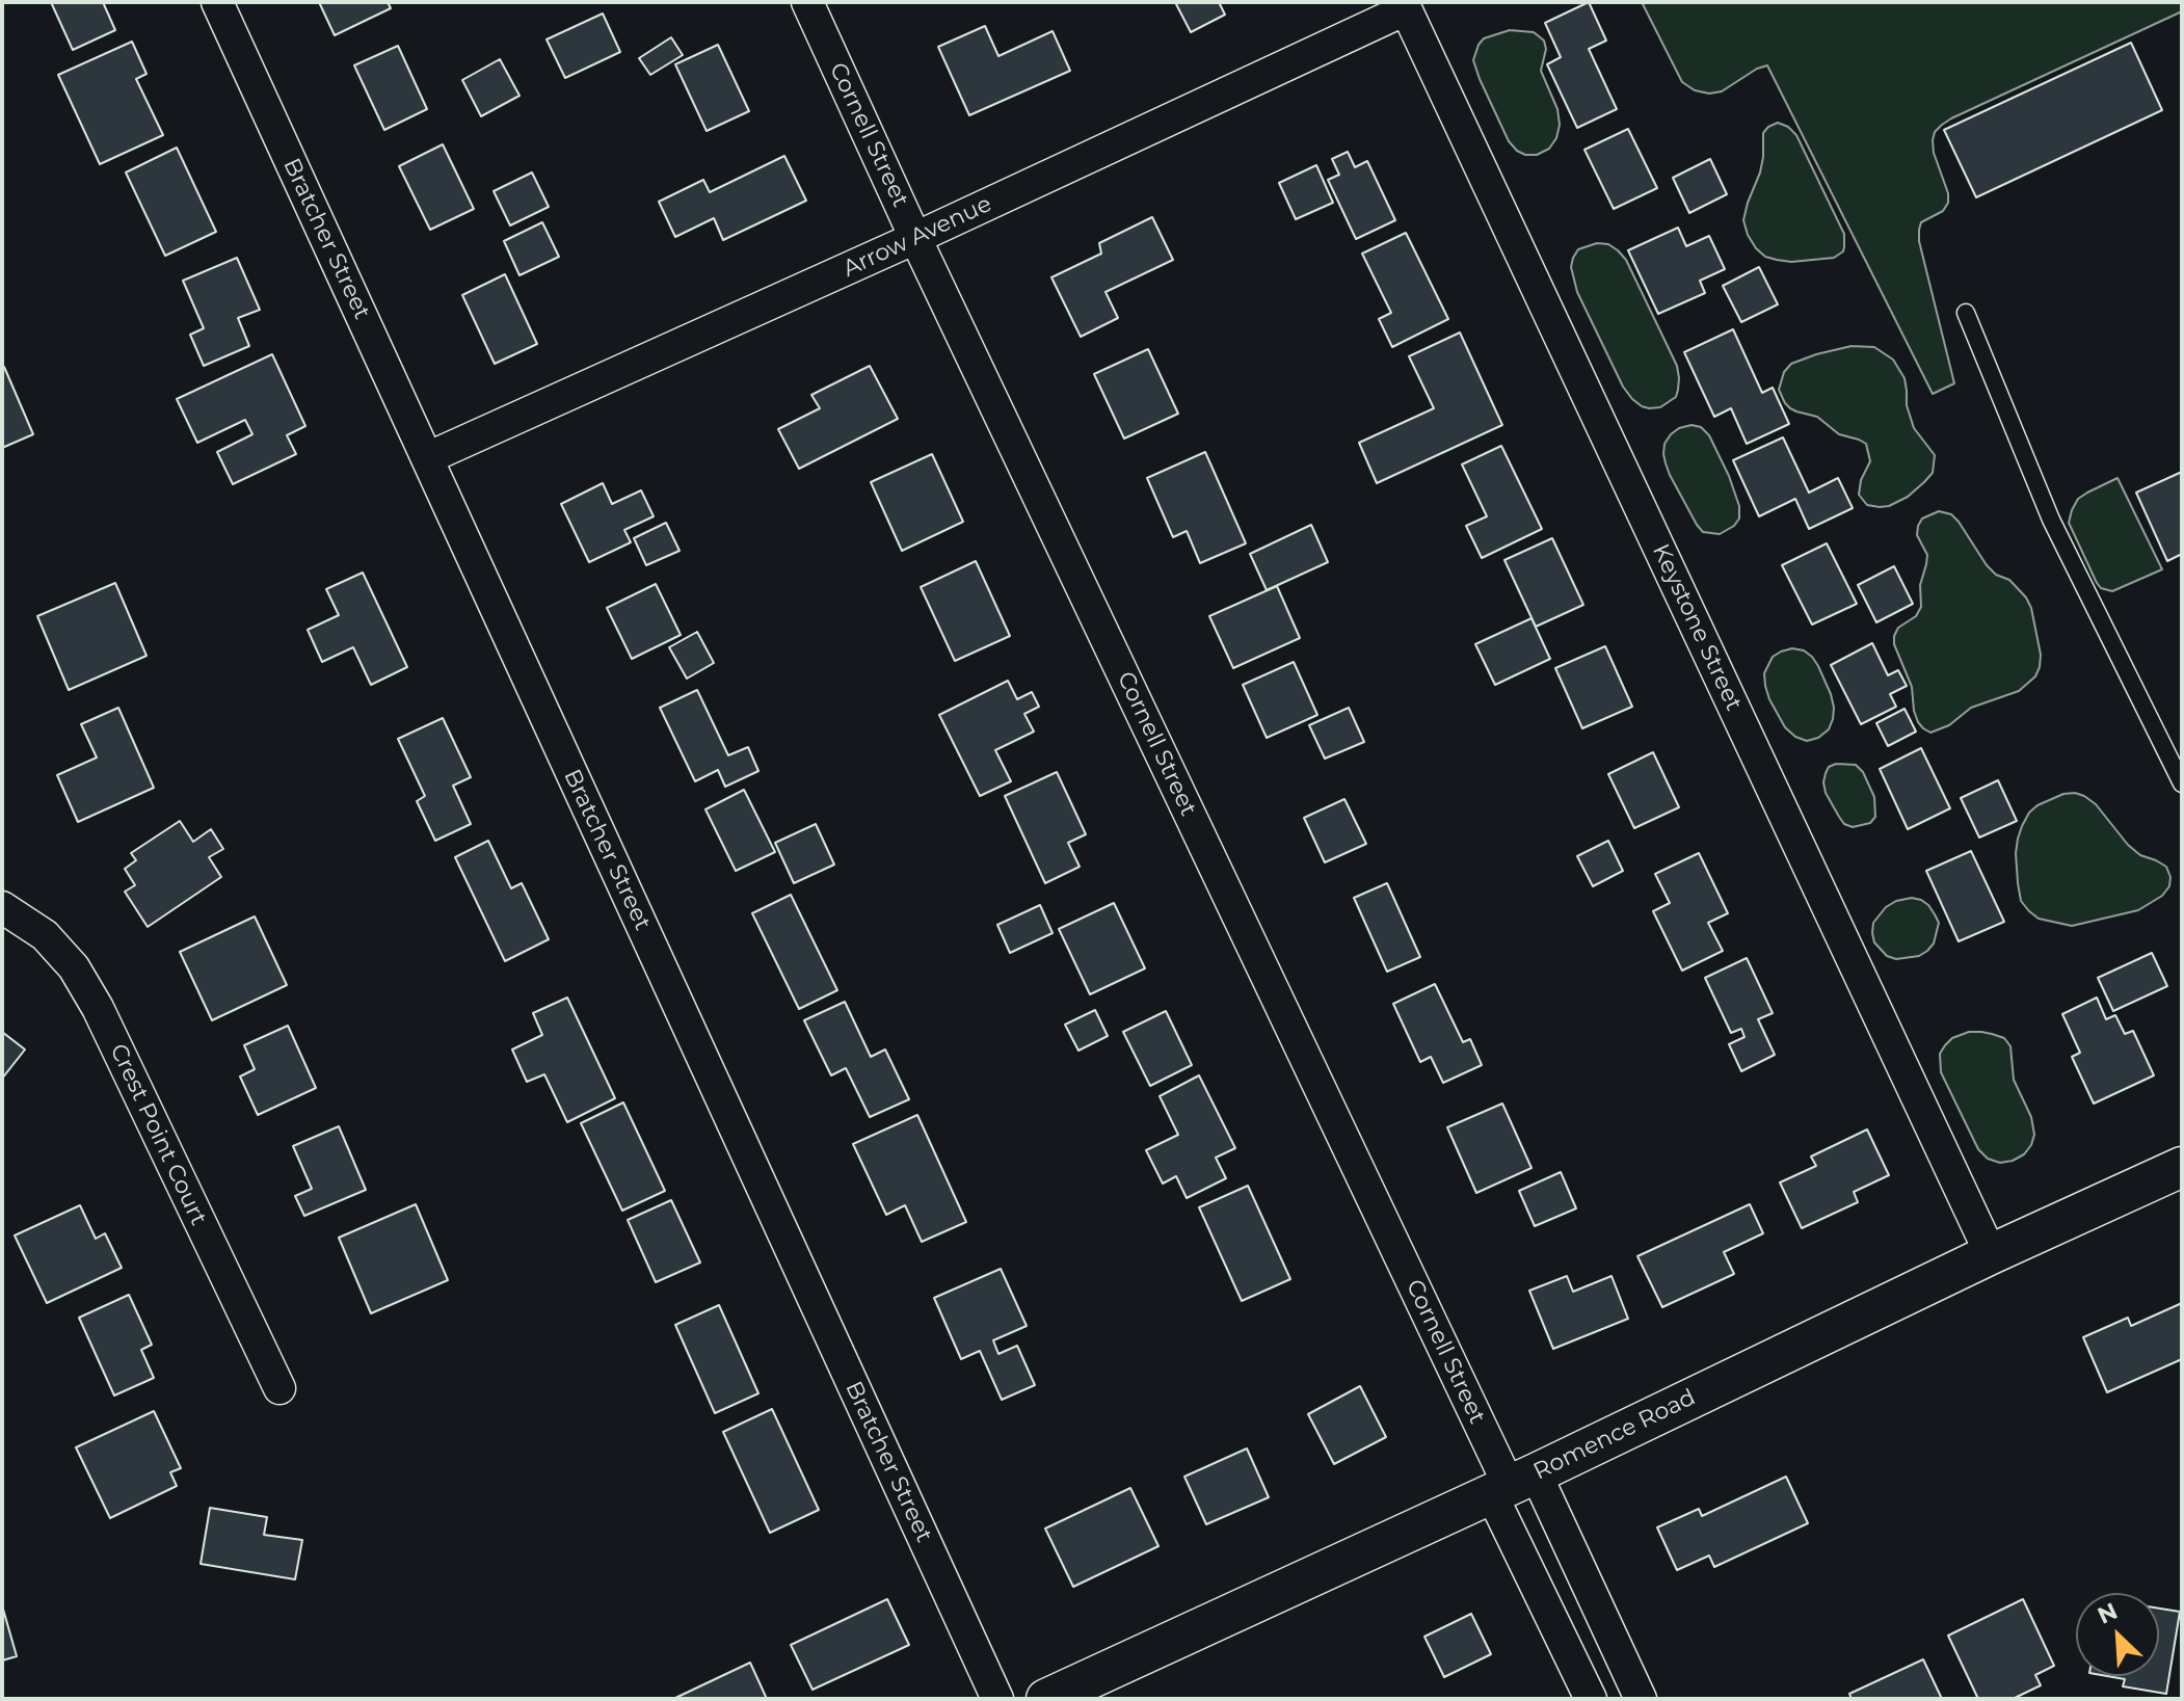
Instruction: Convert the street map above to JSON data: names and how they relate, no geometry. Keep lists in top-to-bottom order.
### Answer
{
  "streets": {
    "street": [
      "Cornell Street",
      "Arrow Avenue",
      "Bratcher Street",
      "Keystone Street",
      "Crest Point Court",
      "Romence Road"
    ]
  },
  "crossings": [
    ["Cornell Street", "Arrow Avenue"],
    ["Cornell Street", "Romence Road"],
    ["Arrow Avenue", "Bratcher Street"],
    ["Arrow Avenue", "Keystone Street"],
    ["Keystone Street", "Romence Road"]
  ],
  "north": "top left"
}
